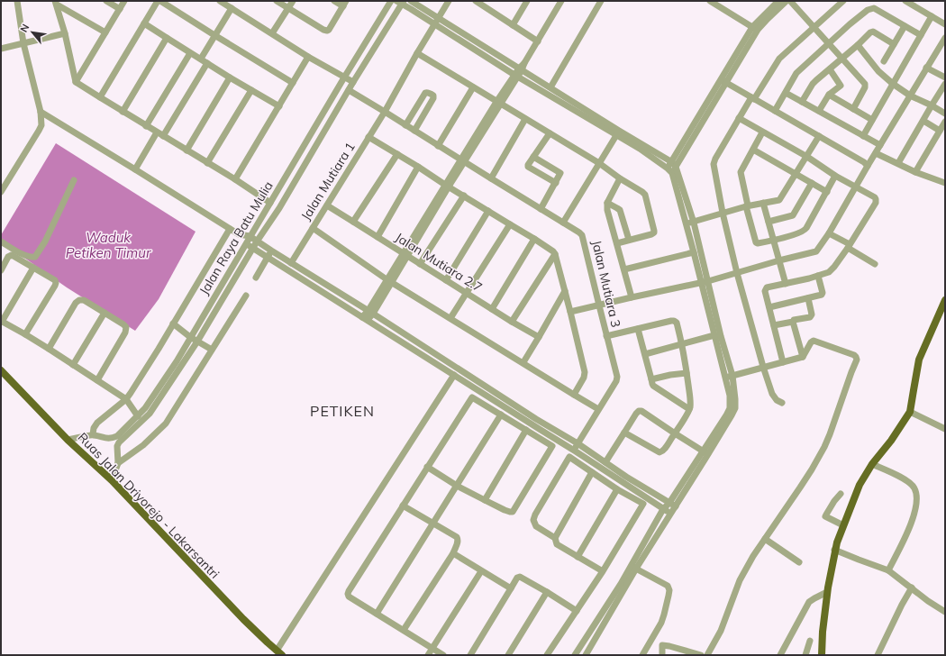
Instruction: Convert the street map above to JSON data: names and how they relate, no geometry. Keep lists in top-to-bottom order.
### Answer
{
  "streets": {
    "main road": ["Ruas Jalan Driyorejo - Lakarsantri"],
    "street": [
      "Jalan Mutiara 1",
      "Jalan Raya Batu Mulia",
      "Jalan Mutiara 2.7",
      "Jalan Mutiara 3"
    ]
  },
  "crossings": [
    ["Jalan Mutiara 1", "Jalan Mutiara 2.7"],
    ["Jalan Mutiara 1", "Jalan Mutiara 3"],
    ["Jalan Raya Batu Mulia", "Ruas Jalan Driyorejo - Lakarsantri"]
  ],
  "districts": ["PETIKEN"],
  "water": ["Waduk Petiken Timur"],
  "north": "top left"
}
